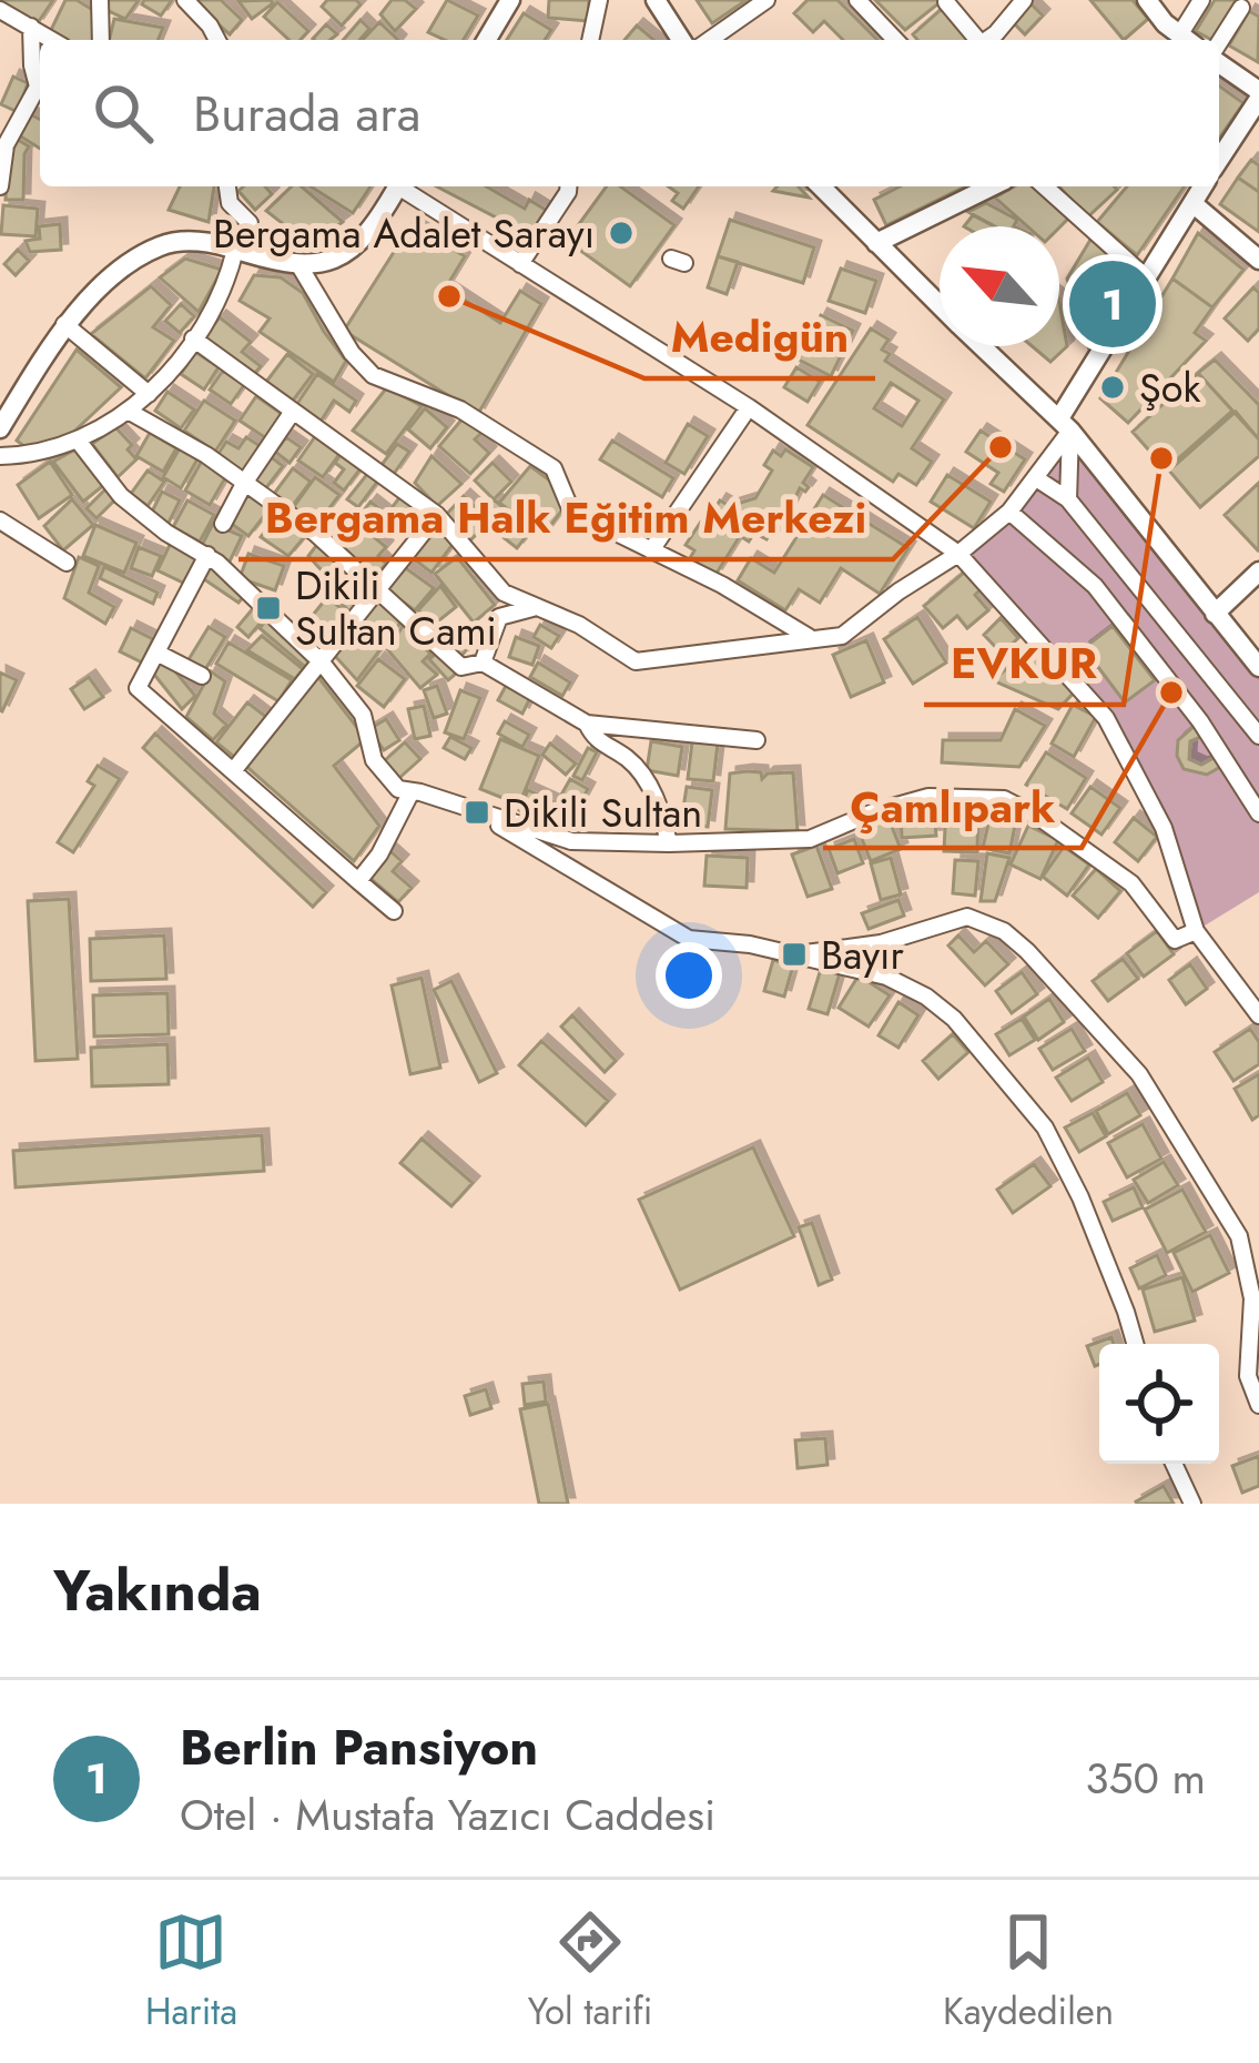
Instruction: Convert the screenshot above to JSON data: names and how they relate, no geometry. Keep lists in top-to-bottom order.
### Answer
{
  "places": {
    "other": [
      "Bergama Adalet Sarayı",
      "Medigün",
      "Şok",
      "Bergama Halk Eğitim Merkezi",
      "EVKUR",
      "Çamlıpark"
    ],
    "transit": ["Dikili Sultan Cami", "Dikili Sultan", "Bayır"]
  },
  "north": "top left",
  "page": {
    "search": "Burada ara",
    "pins": "1",
    "heading": "Yakında",
    "list": [
      {
        "mark": "1",
        "name": "Berlin Pansiyon",
        "note": "Otel · Mustafa Yazıcı Caddesi",
        "value": "350 m"
      }
    ],
    "nav": ["Harita", "Yol tarifi", "Kaydedilen"]
  }
}
